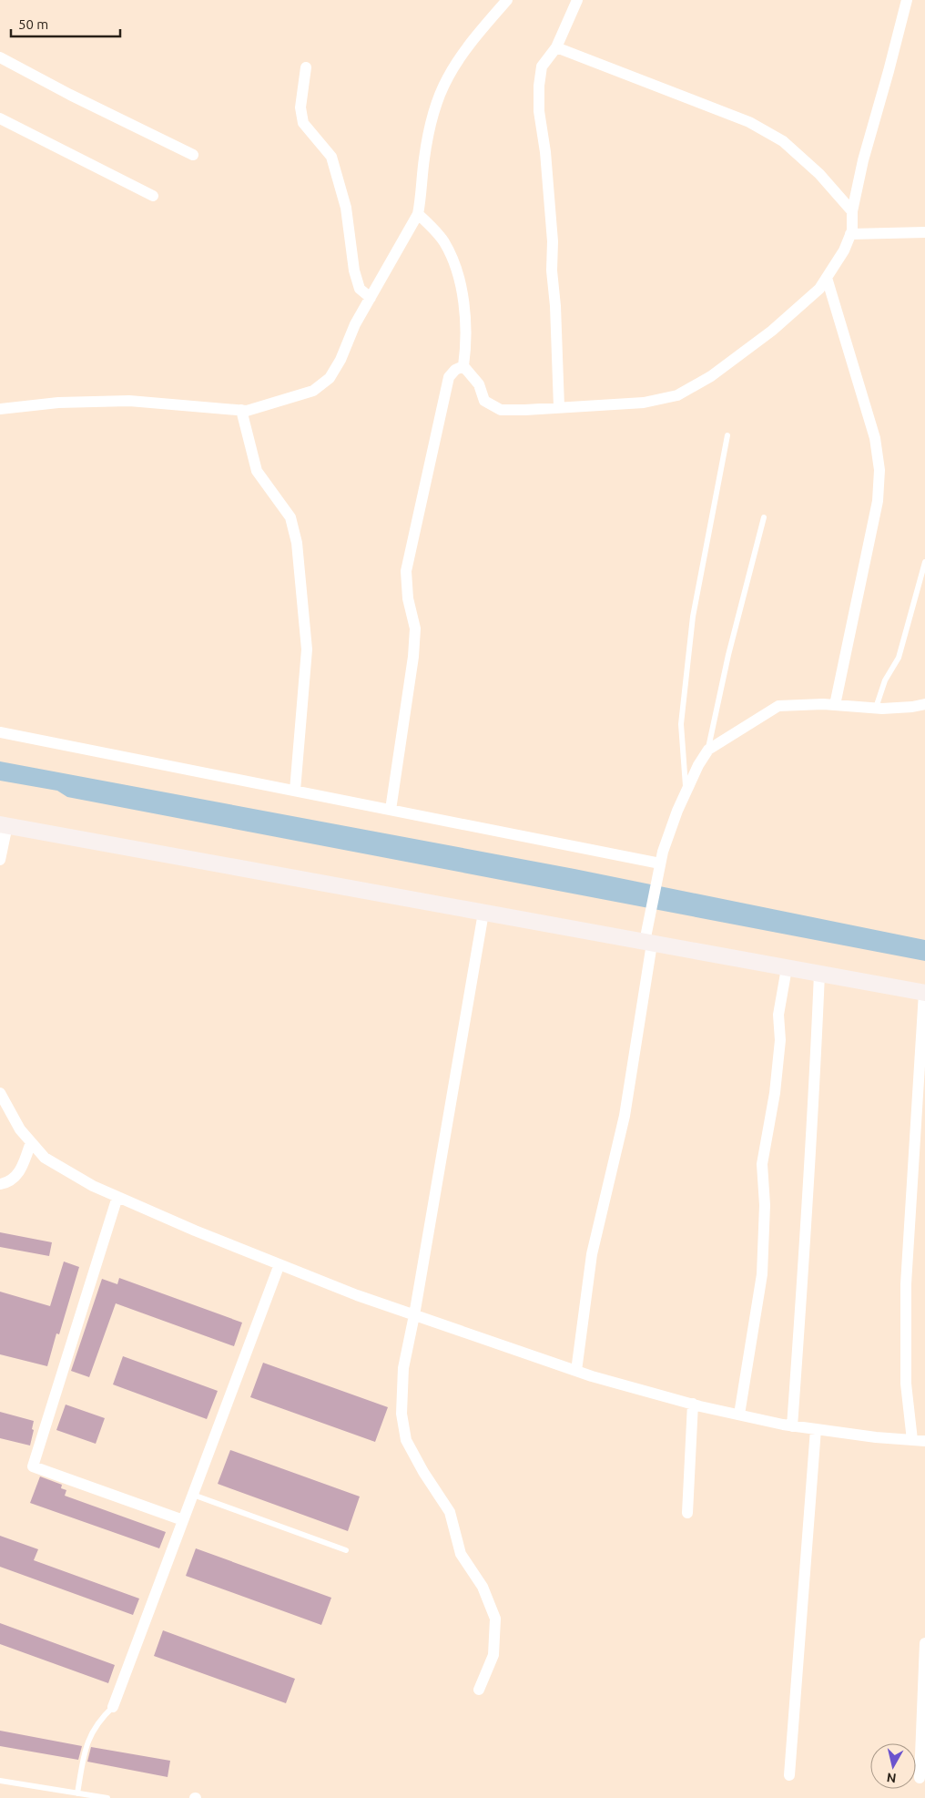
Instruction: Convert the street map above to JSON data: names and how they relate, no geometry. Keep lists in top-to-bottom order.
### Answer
{
  "scale_bar": "50 m",
  "north": "bottom"
}
